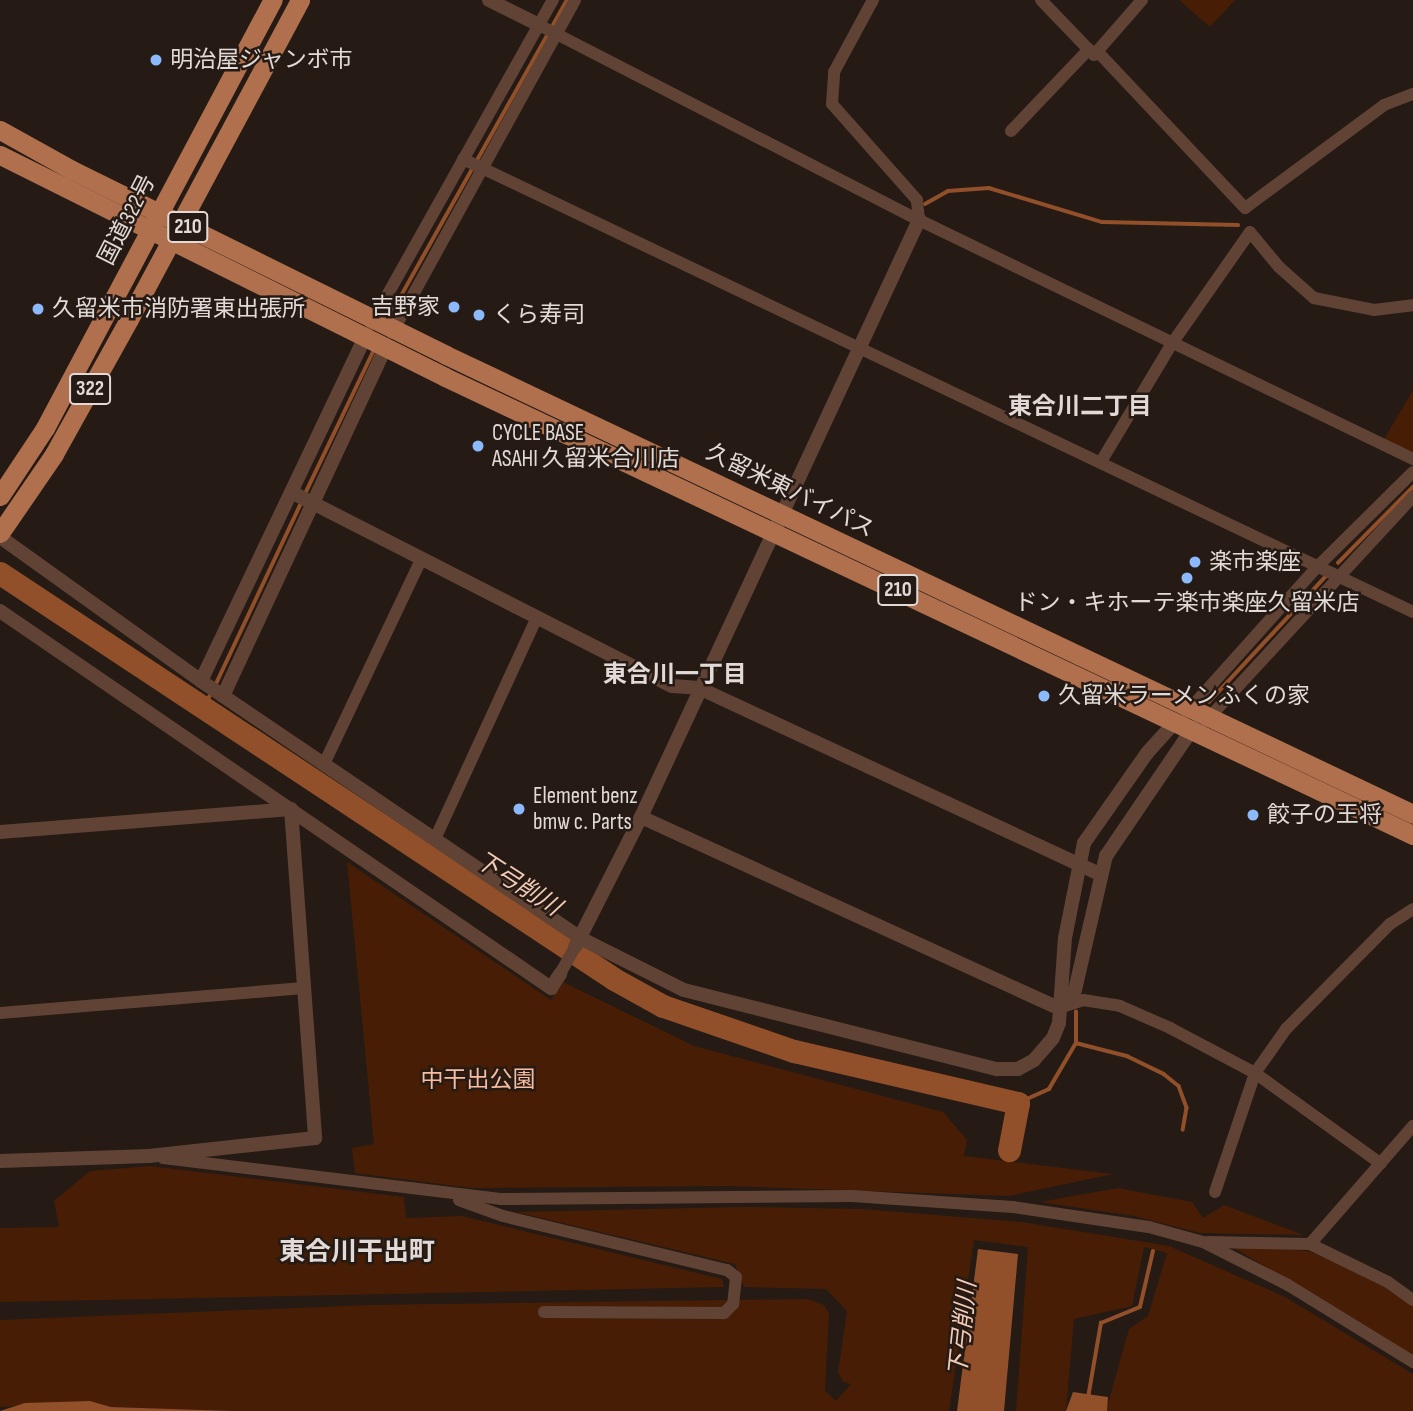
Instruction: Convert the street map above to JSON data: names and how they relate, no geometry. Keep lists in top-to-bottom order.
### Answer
{
  "streets": {
    "highway": [
      "国道322号",
      "210",
      "322",
      "久留米東バイパス"
    ]
  },
  "crossings": [
    ["国道322号", "久留米東バイパス"],
    ["322", "久留米東バイパス"]
  ],
  "districts": ["東合川二丁目", "東合川一丁目", "東合川干出町"],
  "water": ["下弓削川"],
  "parks": ["中干出公園"],
  "places": [
    "明治屋ジャンボ市",
    "吉野家",
    "久留米市消防署東出張所",
    "くら寿司",
    "CYCLE BASE ASAHI 久留米合川店",
    "楽市楽座",
    "ドン・キホーテ楽市楽座久留米店",
    "久留米ラーメンふくの家",
    "Element benz bmw c. Parts",
    "餃子の王将"
  ]
}
